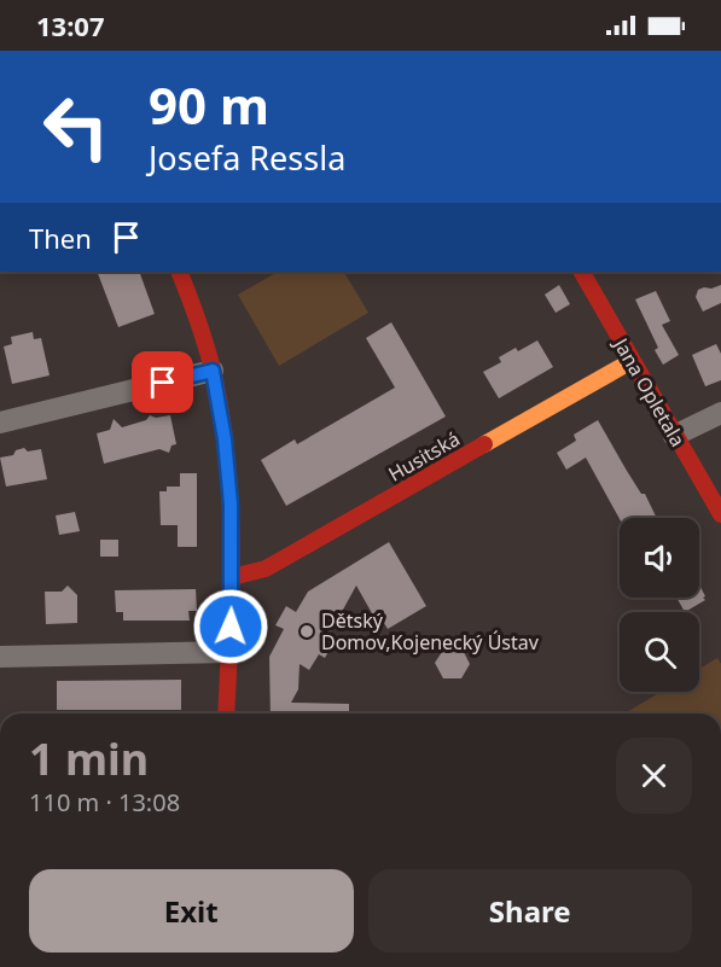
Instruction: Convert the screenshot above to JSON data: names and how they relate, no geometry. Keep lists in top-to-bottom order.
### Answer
{
  "streets": {
    "street": ["Jana Opletala", "Husitská"]
  },
  "crossings": [
    ["Jana Opletala", "Husitská"]
  ],
  "places": ["Dětský Domov,Kojenecký Ústav"],
  "page": {
    "status": "13:07",
    "turn": ["90 m", "Josefa Ressla"],
    "then": "Then",
    "heading": ["1 min", "110 m · 13:08"],
    "buttons": ["Exit", "Share"]
  }
}
